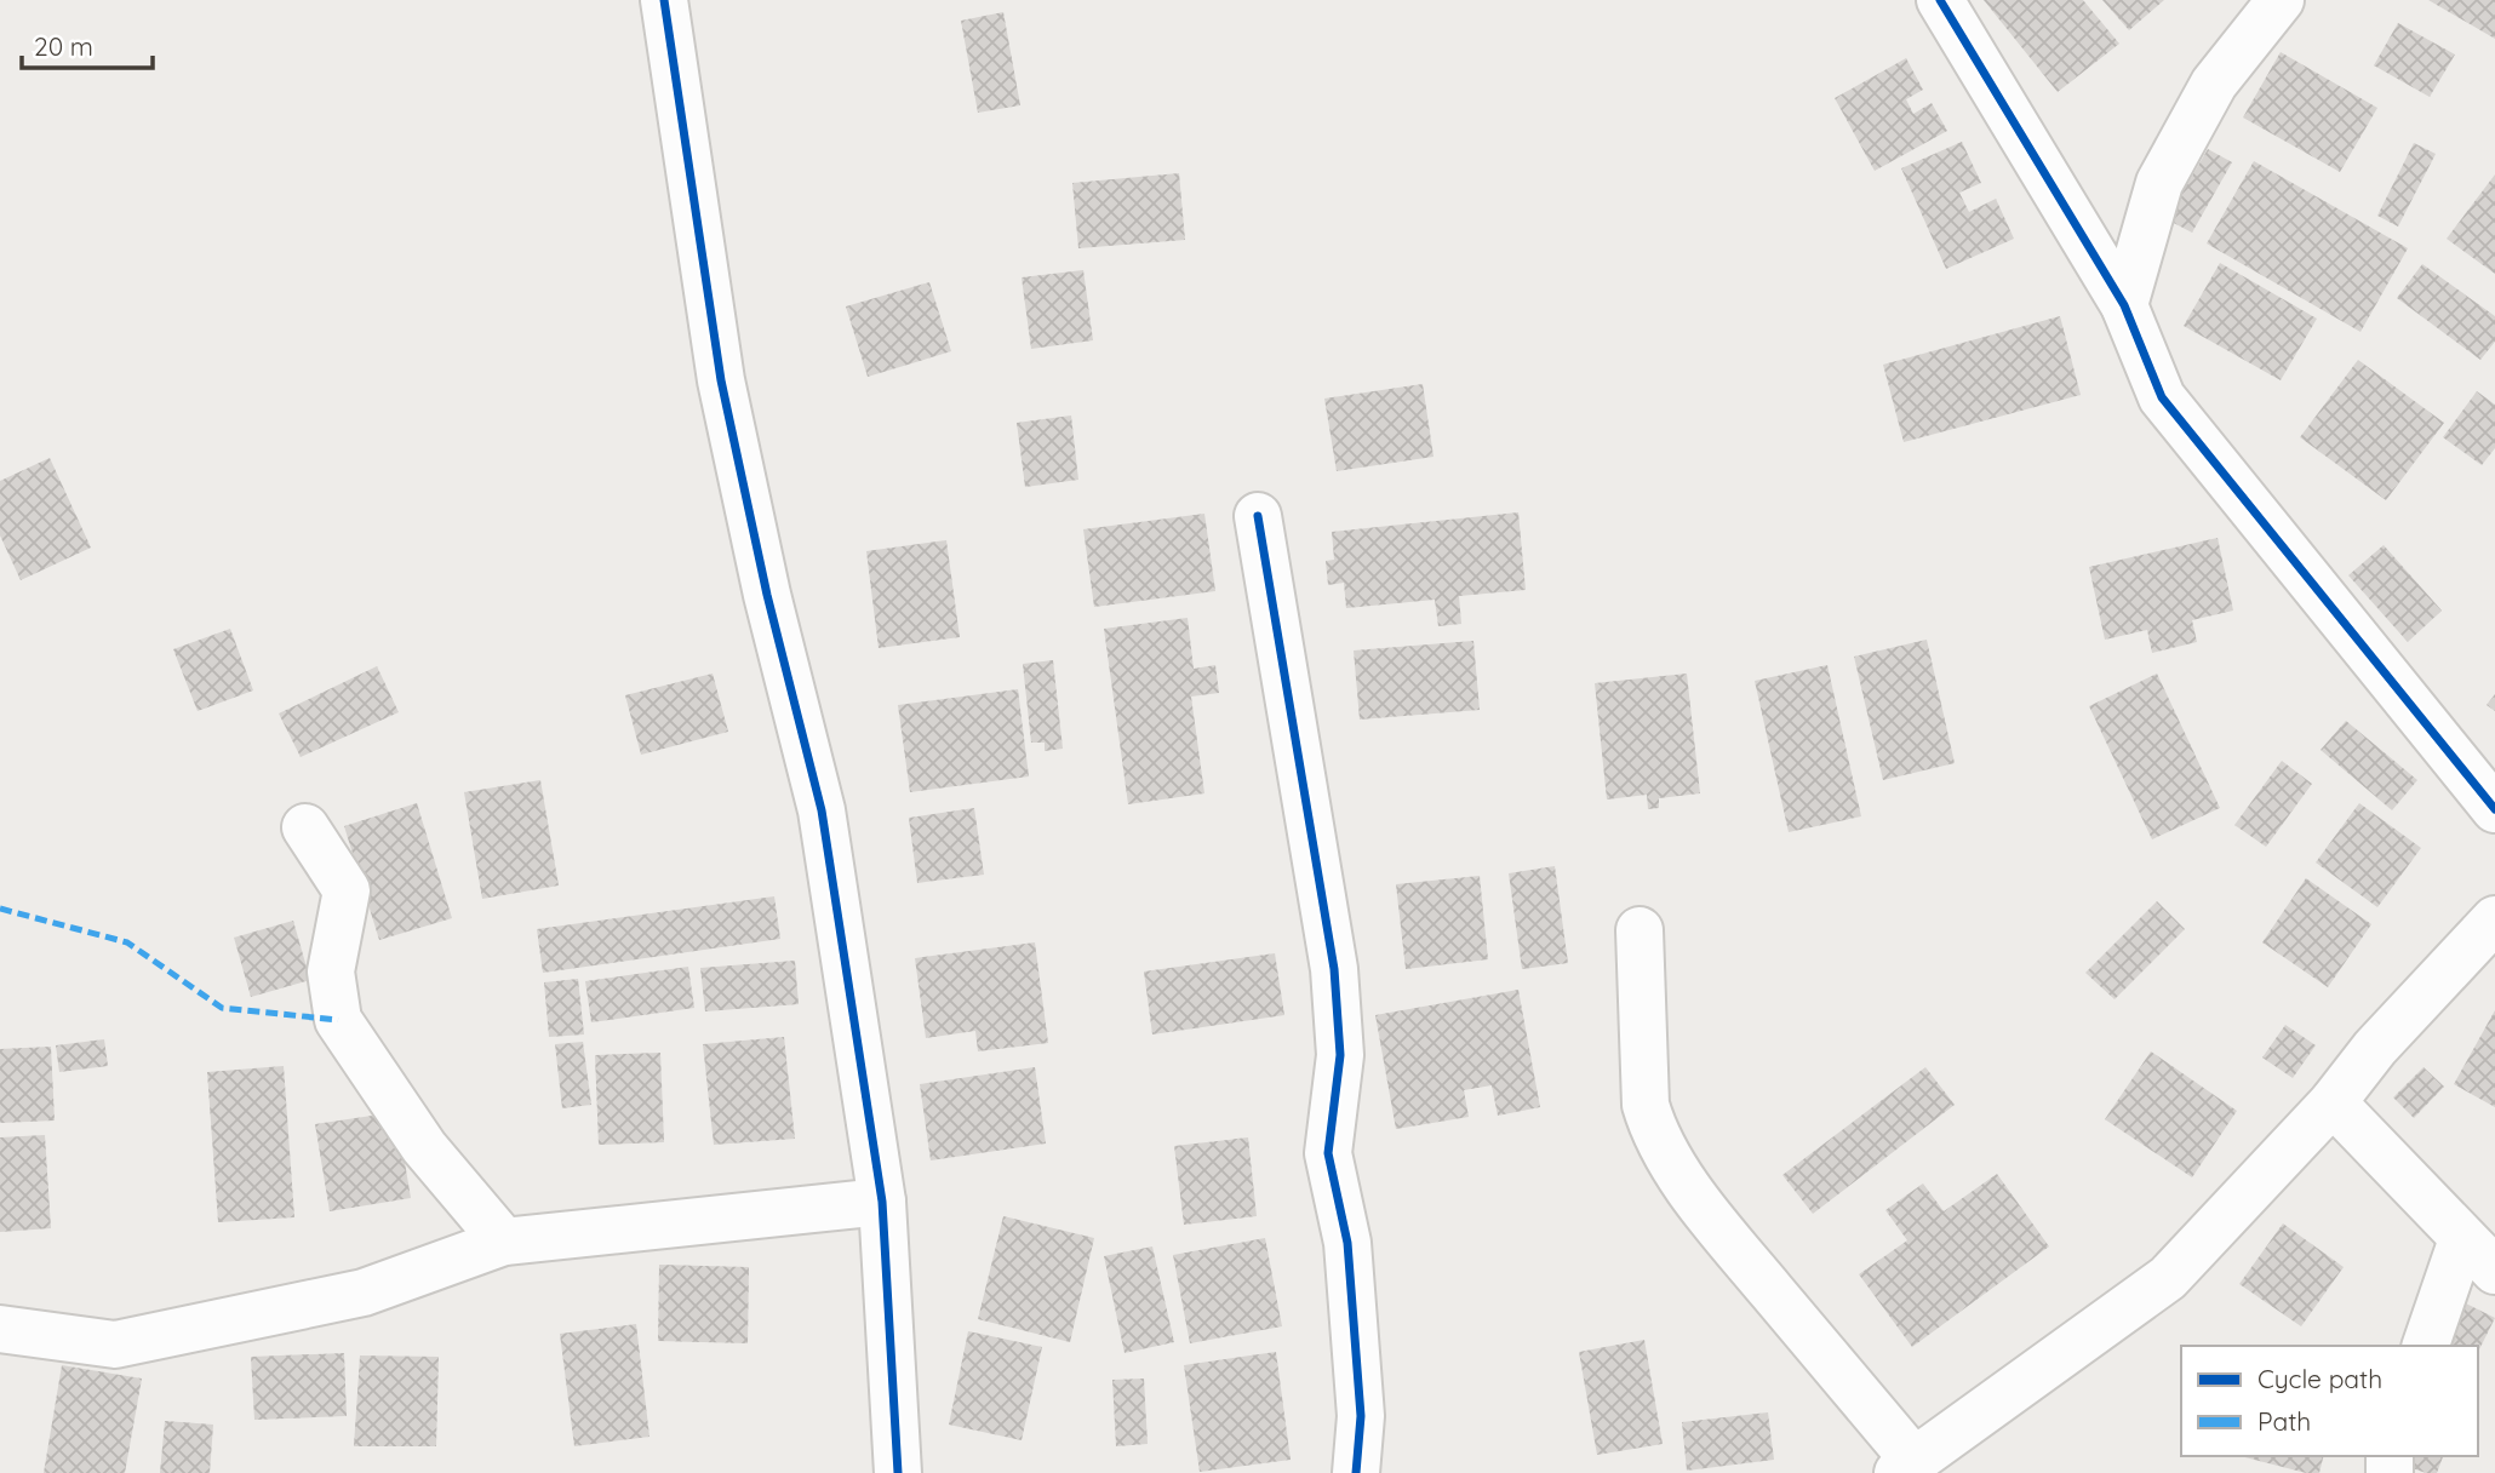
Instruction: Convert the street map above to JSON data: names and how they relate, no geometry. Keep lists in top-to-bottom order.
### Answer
{
  "legend": ["Cycle path", "Path"],
  "scale_bar": "20 m"
}
